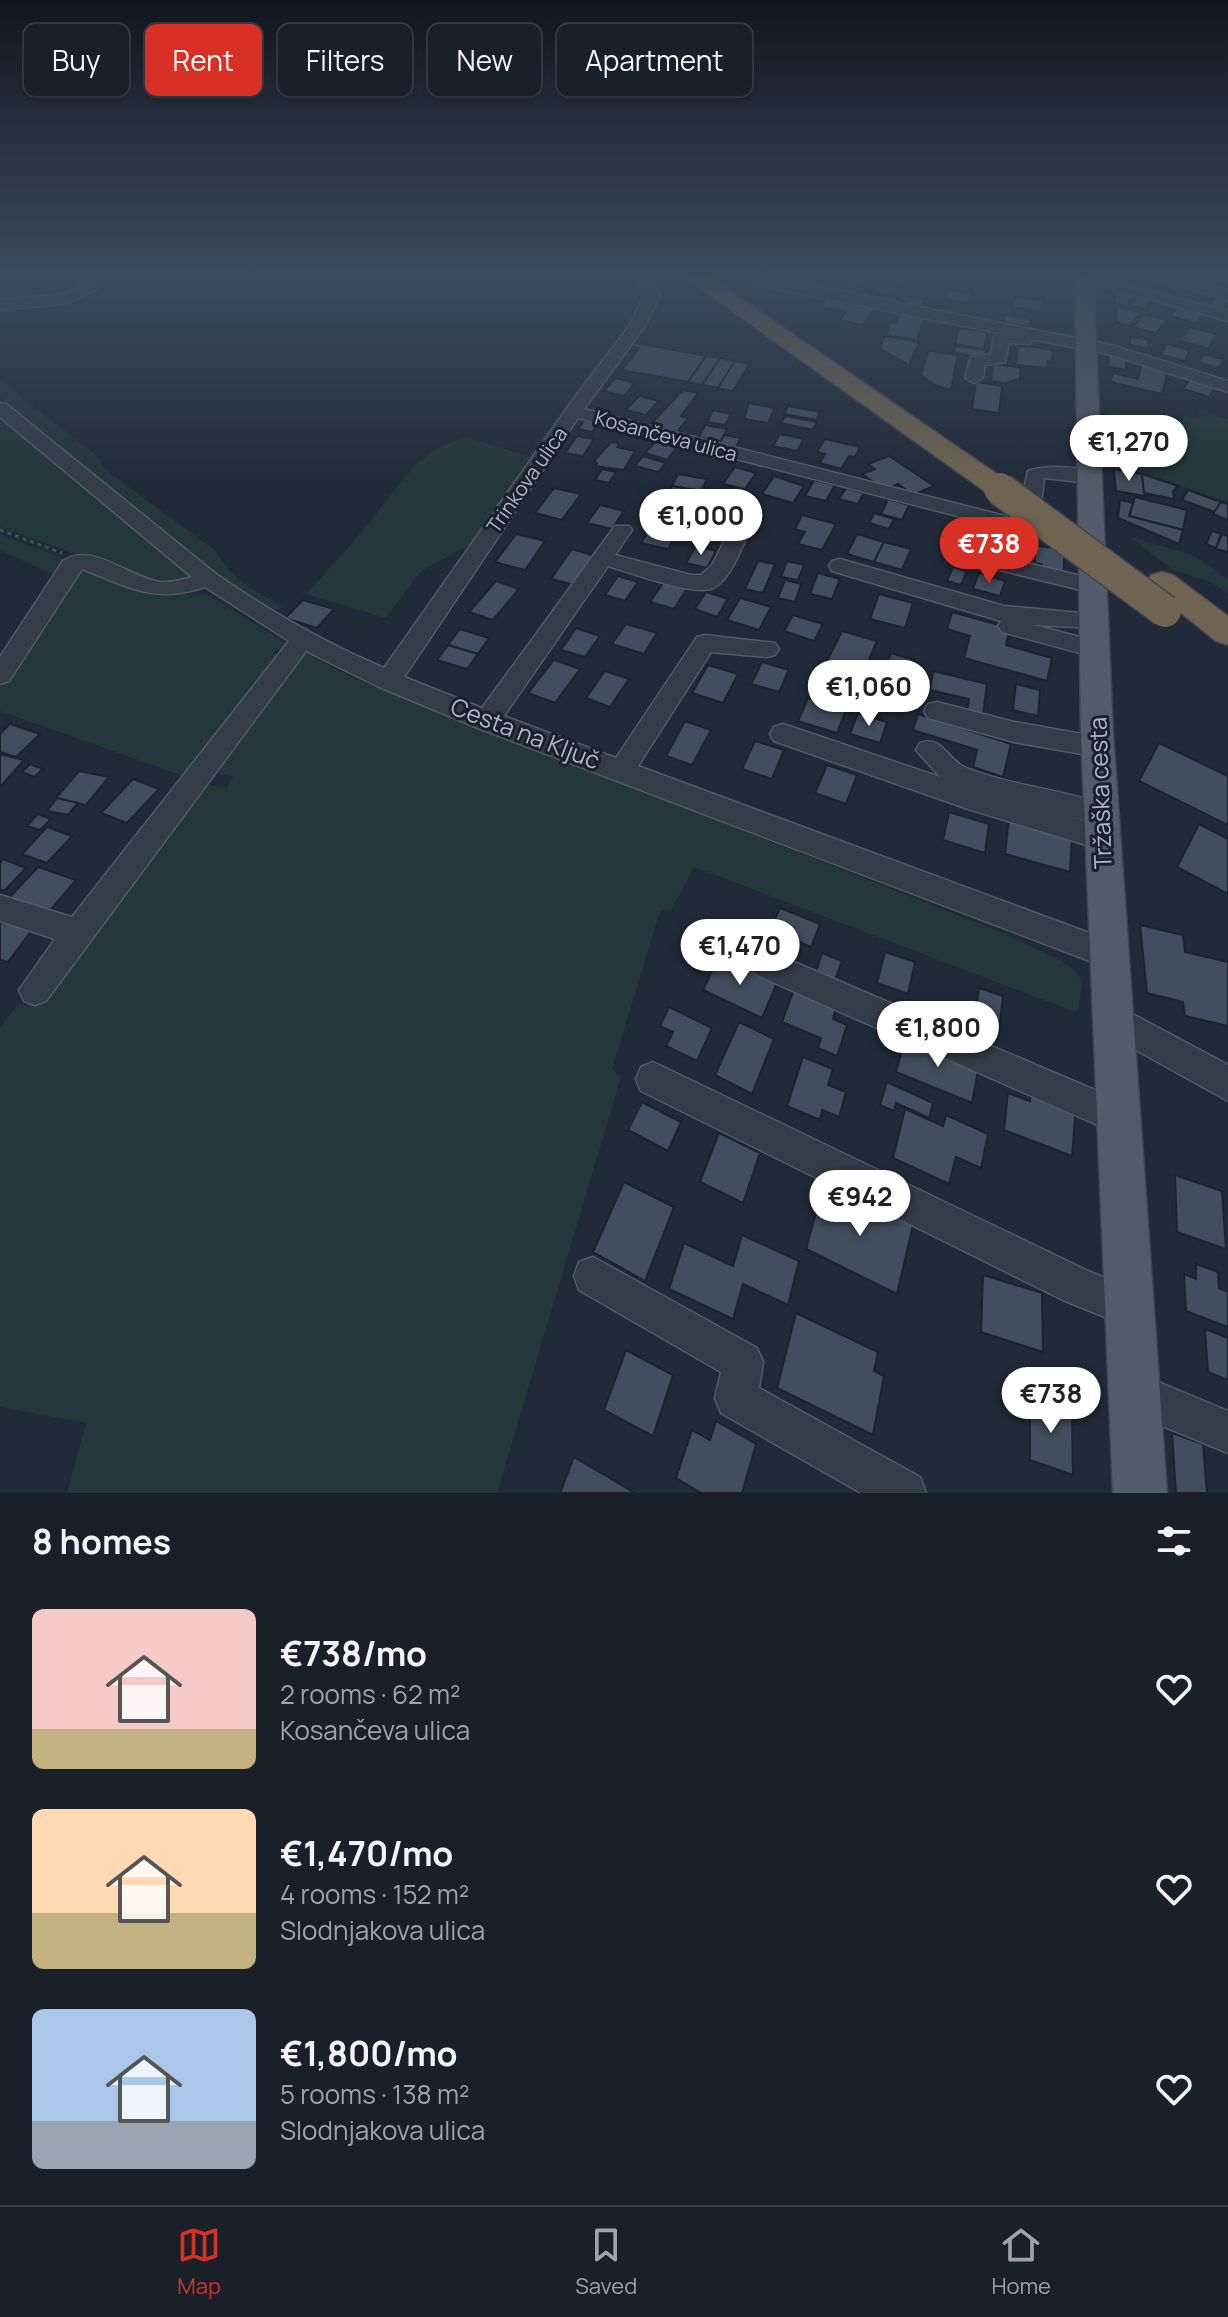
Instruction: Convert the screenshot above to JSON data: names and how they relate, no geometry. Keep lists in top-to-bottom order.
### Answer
{
  "streets": {
    "main road": ["Tržaška cesta"],
    "street": ["Kosančeva ulica", "Trinkova ulica", "Cesta na Ključ"]
  },
  "crossings": [
    ["Kosančeva ulica", "Trinkova ulica"],
    ["Kosančeva ulica", "Tržaška cesta"],
    ["Trinkova ulica", "Cesta na Ključ"],
    ["Cesta na Ključ", "Tržaška cesta"]
  ],
  "page": {
    "chip": [
      "Buy",
      "Rent",
      "Filters",
      "New",
      "Apartment"
    ],
    "price": [
      "€1,270",
      "€1,000",
      "€738",
      "€1,060",
      "€1,470",
      "€1,800",
      "€942",
      "€738"
    ],
    "heading": "8 homes",
    "list": [
      {
        "name": "€738/mo",
        "note": "2 rooms · 62 m² · Kosančeva ulica"
      },
      {
        "name": "€1,470/mo",
        "note": "4 rooms · 152 m² · Slodnjakova ulica"
      },
      {
        "name": "€1,800/mo",
        "note": "5 rooms · 138 m² · Slodnjakova ulica"
      }
    ],
    "tabs": ["Map", "Saved", "Home"]
  }
}
